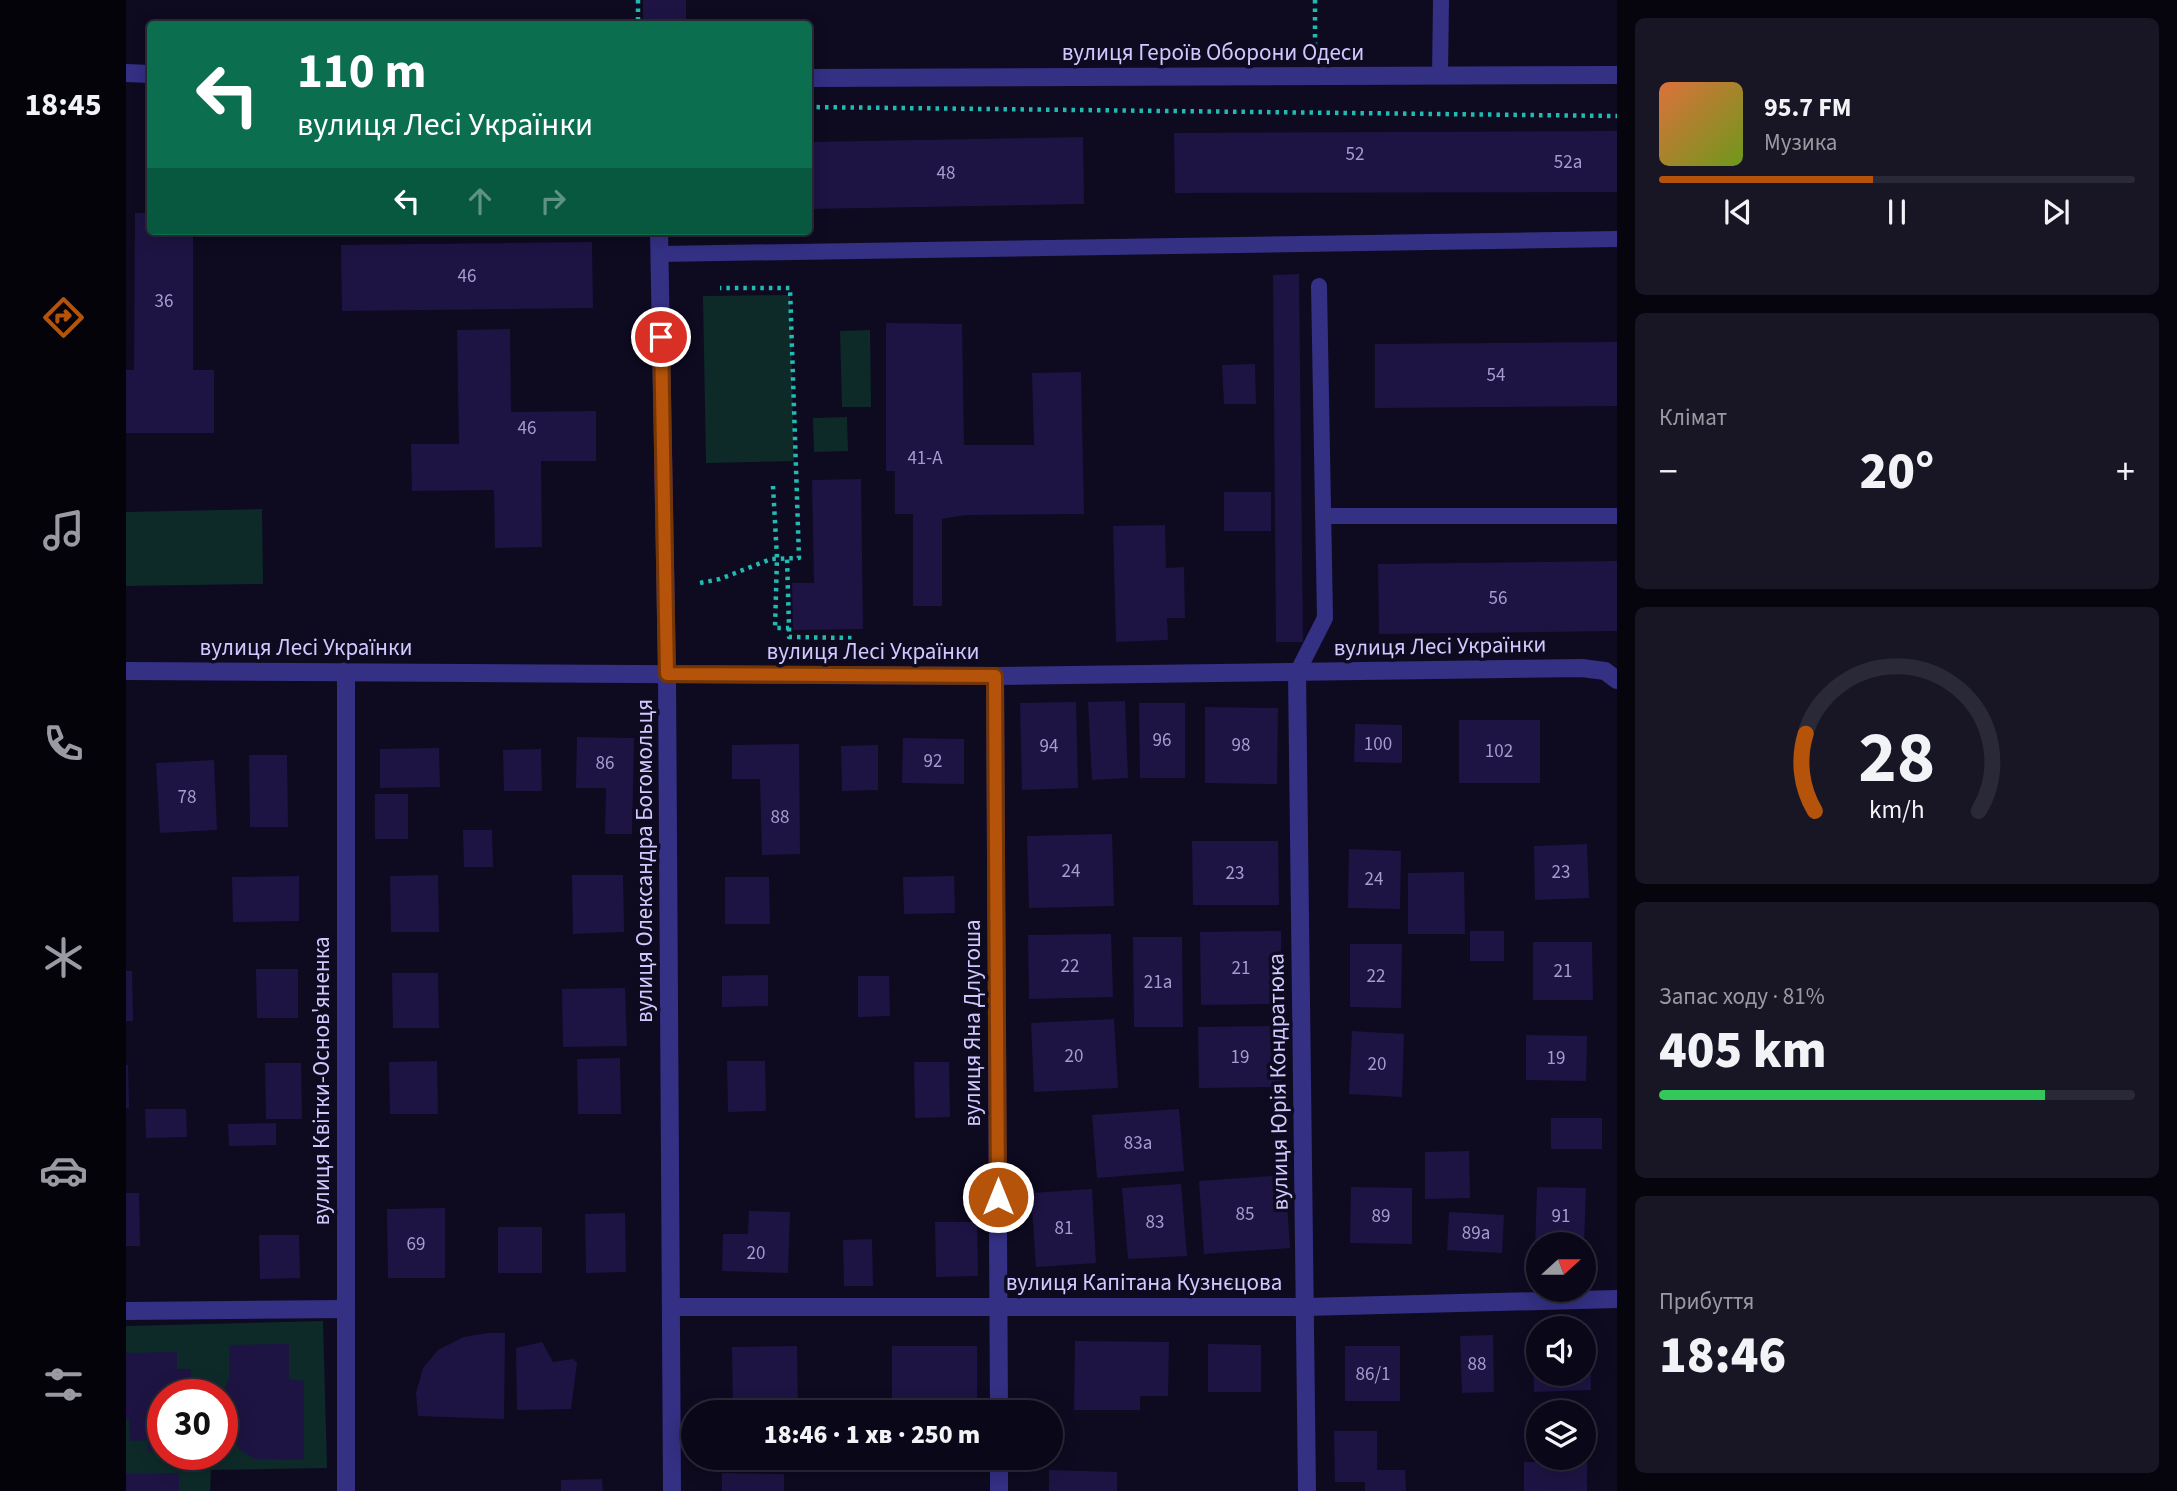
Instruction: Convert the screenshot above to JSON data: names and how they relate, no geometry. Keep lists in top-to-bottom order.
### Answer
{
  "streets": {
    "street": [
      "вулиця Героїв Оборони Одеси",
      "вулиця Лесі Українки",
      "вулиця Олександра Богомольця",
      "вулиця Яна Длугоша",
      "вулиця Квітки-Основ'яненка",
      "вулиця Юрія Кондратюка",
      "вулиця Капітана Кузнєцова"
    ]
  },
  "crossings": [
    ["вулиця Лесі Українки", "вулиця Олександра Богомольця"],
    ["вулиця Лесі Українки", "вулиця Яна Длугоша"],
    ["вулиця Лесі Українки", "вулиця Квітки-Основ'яненка"],
    ["вулиця Лесі Українки", "вулиця Юрія Кондратюка"],
    ["вулиця Олександра Богомольця", "вулиця Капітана Кузнєцова"],
    ["вулиця Яна Длугоша", "вулиця Капітана Кузнєцова"],
    ["вулиця Юрія Кондратюка", "вулиця Капітана Кузнєцова"]
  ],
  "house_numbers": [
    "52",
    "52а",
    "48",
    "46",
    "36",
    "54",
    "46",
    "41-А",
    "56",
    "96",
    "100",
    "98",
    "94",
    "102",
    "92",
    "86",
    "78",
    "88",
    "24",
    "23",
    "23",
    "24",
    "22",
    "21",
    "21",
    "22",
    "21а",
    "20",
    "19",
    "19",
    "20",
    "83а",
    "85",
    "89",
    "91",
    "83",
    "81",
    "89а",
    "69",
    "20",
    "88",
    "86/1"
  ],
  "north": "right",
  "page": {
    "tabs": "18:45",
    "turn": ["110 m", "вулиця Лесі Українки"],
    "song": ["95.7 FM", "Музика"],
    "tile": [
      "Клімат",
      ["Запас ходу · 81%", "405 km"],
      ["Прибуття", "18:46"]
    ],
    "heat": ["−", "20°", "+"],
    "limit": "30",
    "trip": "18:46 · 1 хв · 250 m",
    "gauge": ["28", "km/h"]
  }
}
